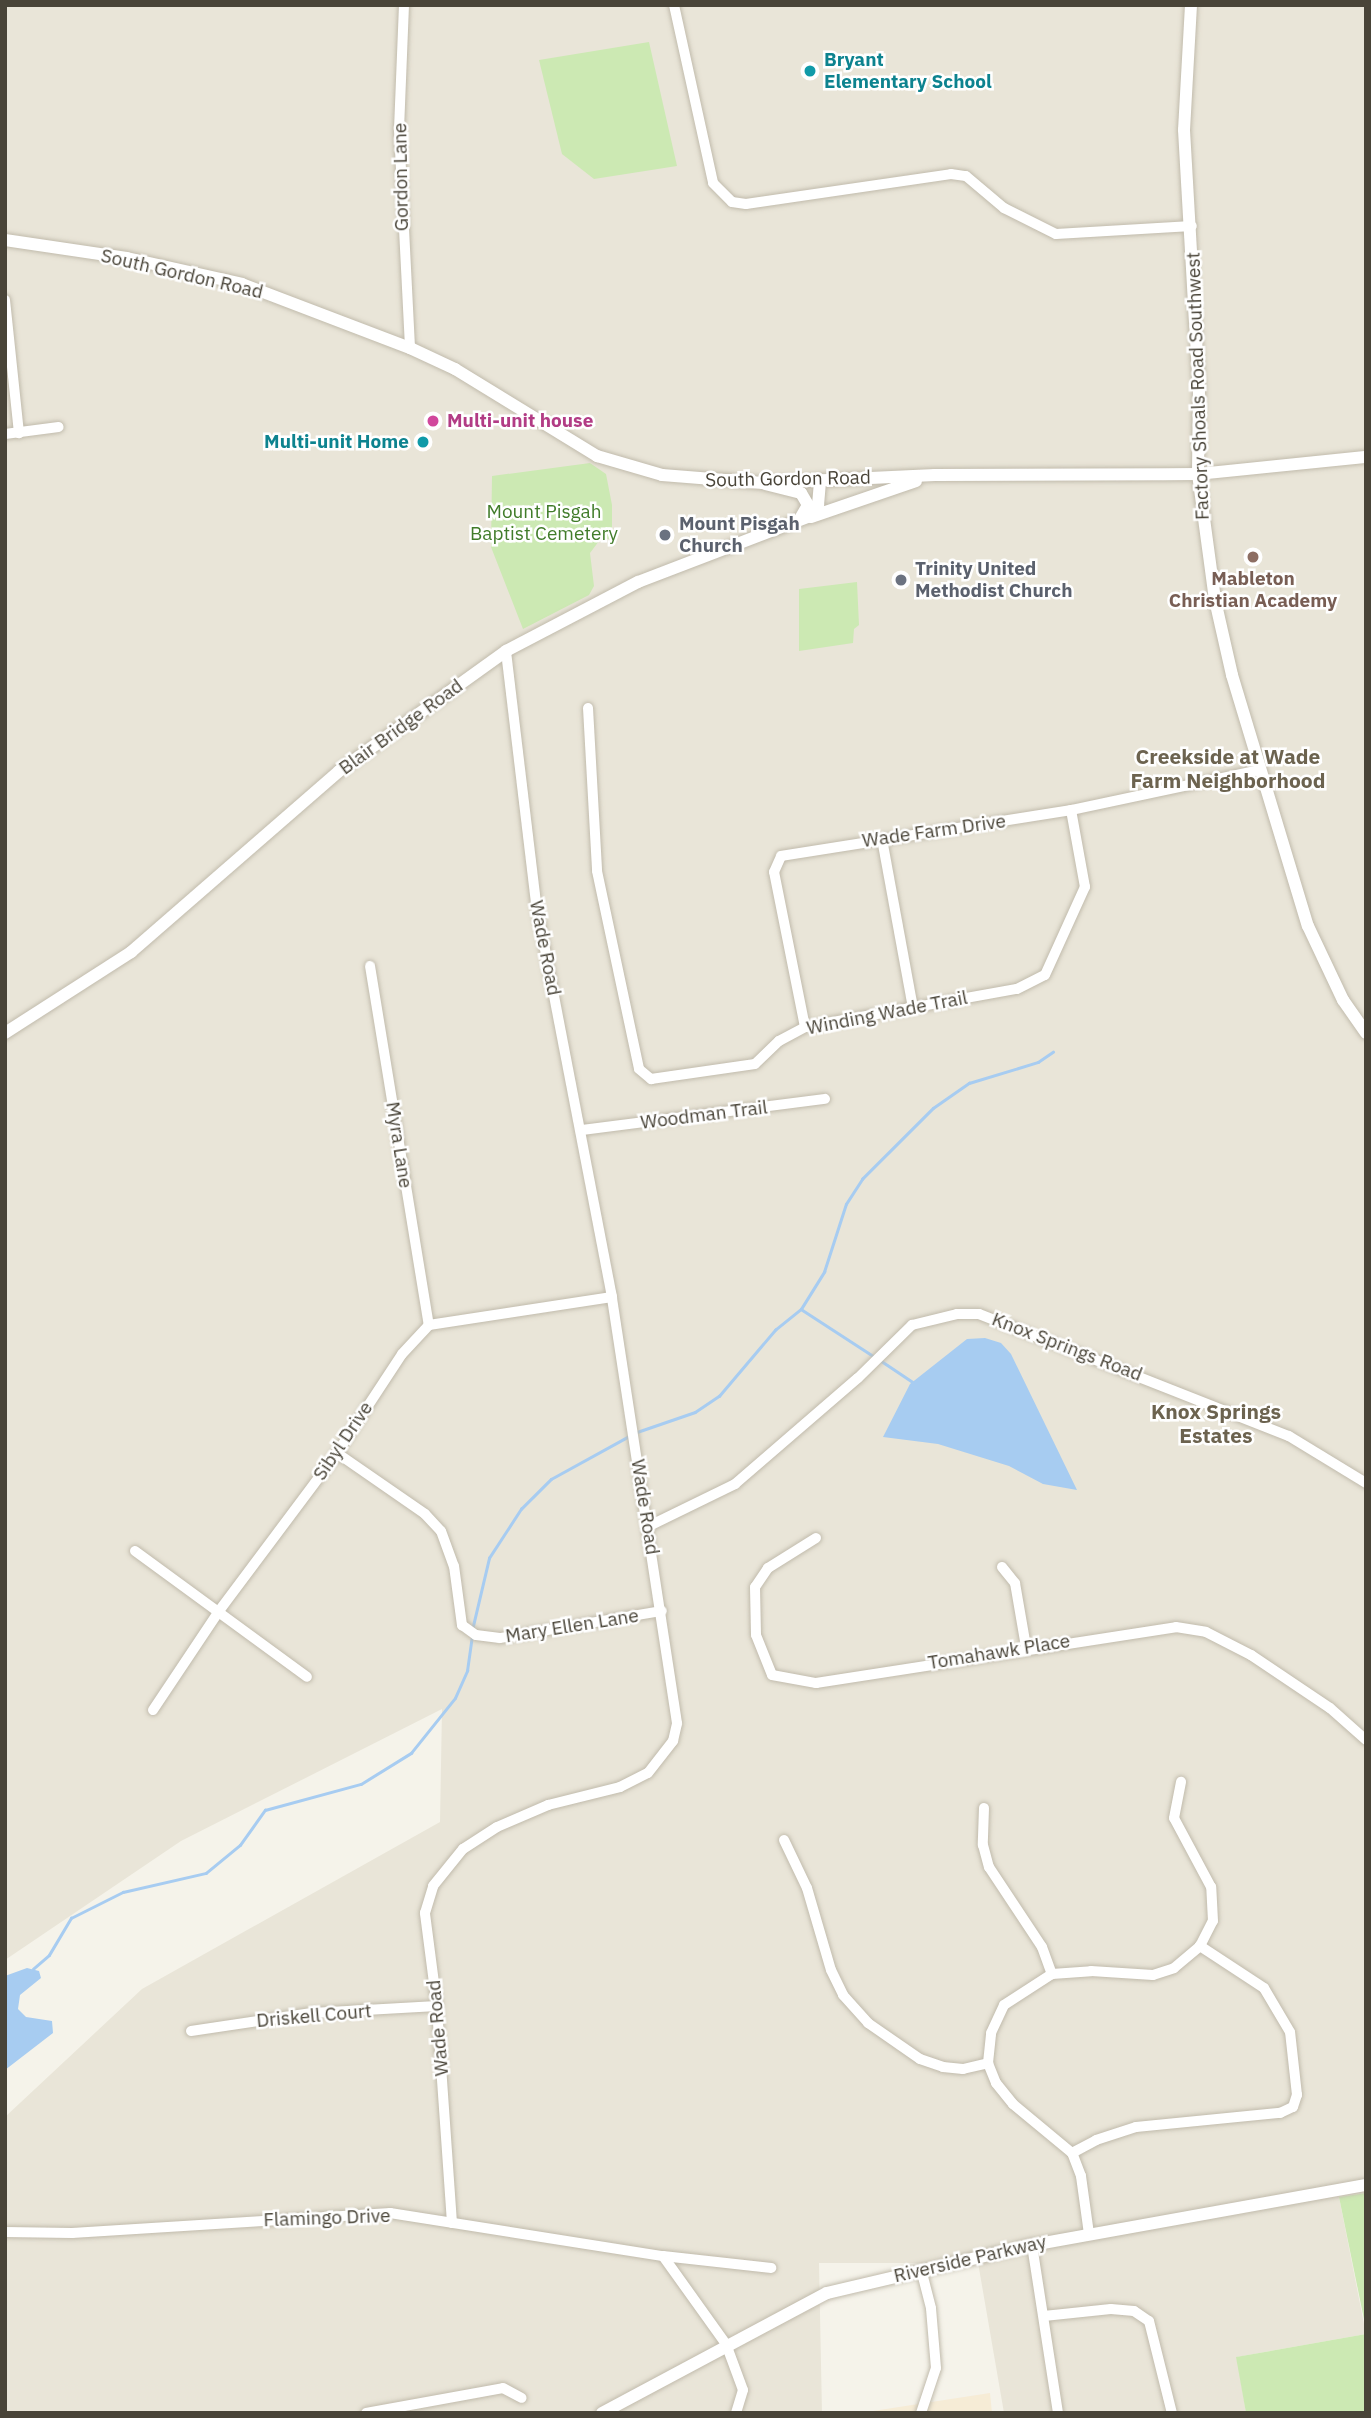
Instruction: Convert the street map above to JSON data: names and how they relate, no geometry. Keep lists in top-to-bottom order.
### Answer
{
  "streets": {
    "street": [
      "Gordon Lane",
      "South Gordon Road",
      "Factory Shoals Road Southwest",
      "Blair Bridge Road",
      "Wade Farm Drive",
      "Wade Road",
      "Winding Wade Trail",
      "Woodman Trail",
      "Myra Lane",
      "Knox Springs Road",
      "Sibyl Drive",
      "Mary Ellen Lane",
      "Tomahawk Place",
      "Driskell Court",
      "Flamingo Drive",
      "Riverside Parkway"
    ]
  },
  "crossings": [
    ["Gordon Lane", "South Gordon Road"],
    ["South Gordon Road", "Factory Shoals Road Southwest"],
    ["South Gordon Road", "Blair Bridge Road"],
    ["Factory Shoals Road Southwest", "Wade Farm Drive"],
    ["Blair Bridge Road", "Wade Road"],
    ["Wade Farm Drive", "Winding Wade Trail"],
    ["Wade Road", "Woodman Trail"],
    ["Wade Road", "Knox Springs Road"],
    ["Wade Road", "Mary Ellen Lane"],
    ["Wade Road", "Driskell Court"],
    ["Wade Road", "Flamingo Drive"],
    ["Myra Lane", "Sibyl Drive"],
    ["Sibyl Drive", "Mary Ellen Lane"]
  ],
  "districts": ["Creekside at Wade Farm Neighborhood", "Knox Springs Estates"],
  "parks": ["Mount Pisgah Baptist Cemetery"],
  "places": [
    "Bryant Elementary School",
    "Multi-unit house",
    "Multi-unit Home",
    "Mount Pisgah Church",
    "Mableton Christian Academy",
    "Trinity United Methodist Church"
  ]
}
